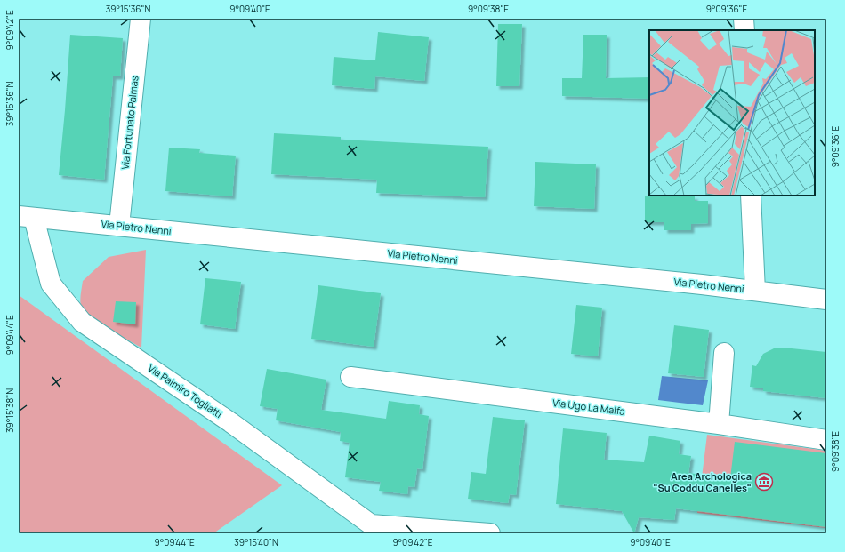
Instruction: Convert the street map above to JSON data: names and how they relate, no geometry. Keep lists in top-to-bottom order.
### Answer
{
  "streets": {
    "street": [
      "Via Fortunato Palmas",
      "Via Pietro Nenni",
      "Via Palmiro Togliatti",
      "Via Ugo La Malfa"
    ]
  },
  "crossings": [
    ["Via Fortunato Palmas", "Via Pietro Nenni"],
    ["Via Pietro Nenni", "Via Palmiro Togliatti"]
  ],
  "places": {
    "museum": ["Area Archologica \"Su Coddu Canelles\""]
  },
  "coordinates": [
    "39°15'36\"N",
    "9°09'40\"E",
    "9°09'38\"E",
    "9°09'36\"E",
    "9°09'42\"E",
    "9°09'44\"E",
    "39°15'38\"N",
    "39°15'40\"N"
  ]
}
